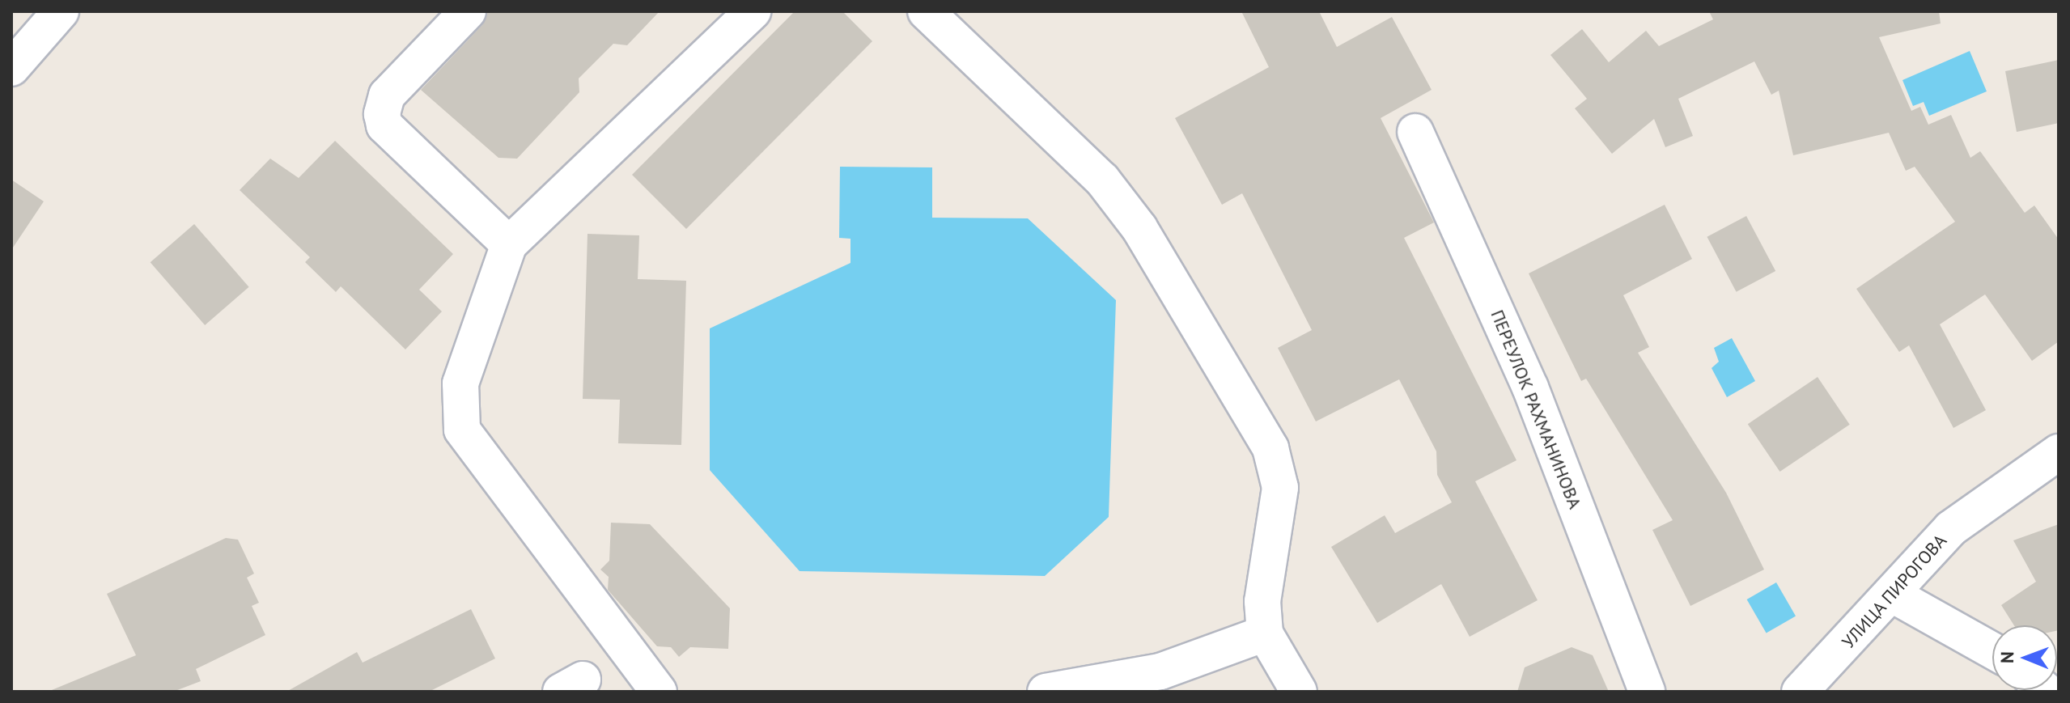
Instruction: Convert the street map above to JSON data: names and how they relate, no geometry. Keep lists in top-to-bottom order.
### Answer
{
  "streets": {
    "street": ["ПЕРЕУЛОК РАХМАНИНОВА", "УЛИЦА ПИРОГОВА"]
  },
  "north": "left"
}
